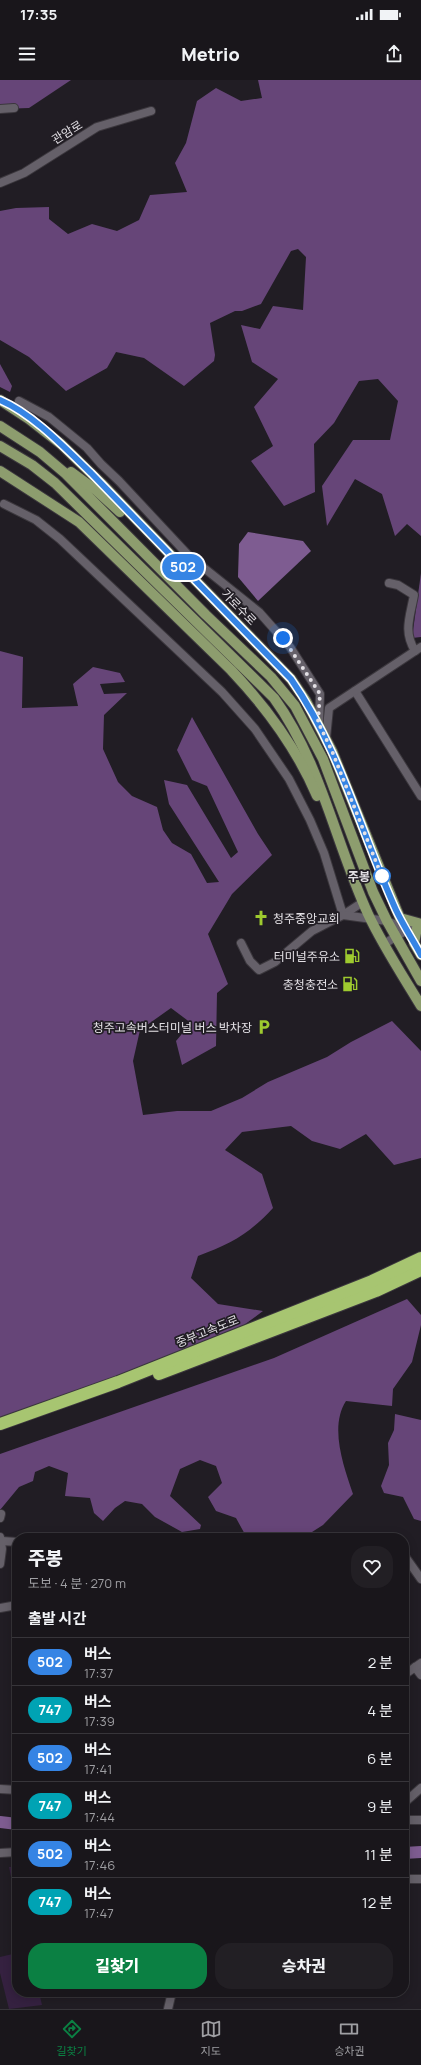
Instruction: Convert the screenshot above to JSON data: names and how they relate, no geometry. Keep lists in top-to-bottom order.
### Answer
{
  "streets": {
    "highway": ["중부고속도로"],
    "main road": ["가로수로"],
    "street": ["관암로"]
  },
  "places": {
    "other": ["주봉"],
    "church": ["청주중앙교회"],
    "fuel station": ["터미널주유소", "충청충전소"],
    "parking": ["청주고속버스터미널 버스 박차장"]
  },
  "lines": ["bus line 502"],
  "page": {
    "status": "17:35",
    "header": "Metrio",
    "on_map": "502",
    "heading": [
      ["주봉", "도보 · 4 분 · 270 m"],
      "출발 시간"
    ],
    "list": [
      {
        "mark": "502",
        "name": "버스",
        "note": "17:37",
        "value": "2 분"
      },
      {
        "mark": "747",
        "name": "버스",
        "note": "17:39",
        "value": "4 분"
      },
      {
        "mark": "502",
        "name": "버스",
        "note": "17:41",
        "value": "6 분"
      },
      {
        "mark": "747",
        "name": "버스",
        "note": "17:44",
        "value": "9 분"
      },
      {
        "mark": "502",
        "name": "버스",
        "note": "17:46",
        "value": "11 분"
      },
      {
        "mark": "747",
        "name": "버스",
        "note": "17:47",
        "value": "12 분"
      }
    ],
    "buttons": ["길찾기", "승차권"],
    "tabs": ["길찾기", "지도", "승차권"]
  }
}
